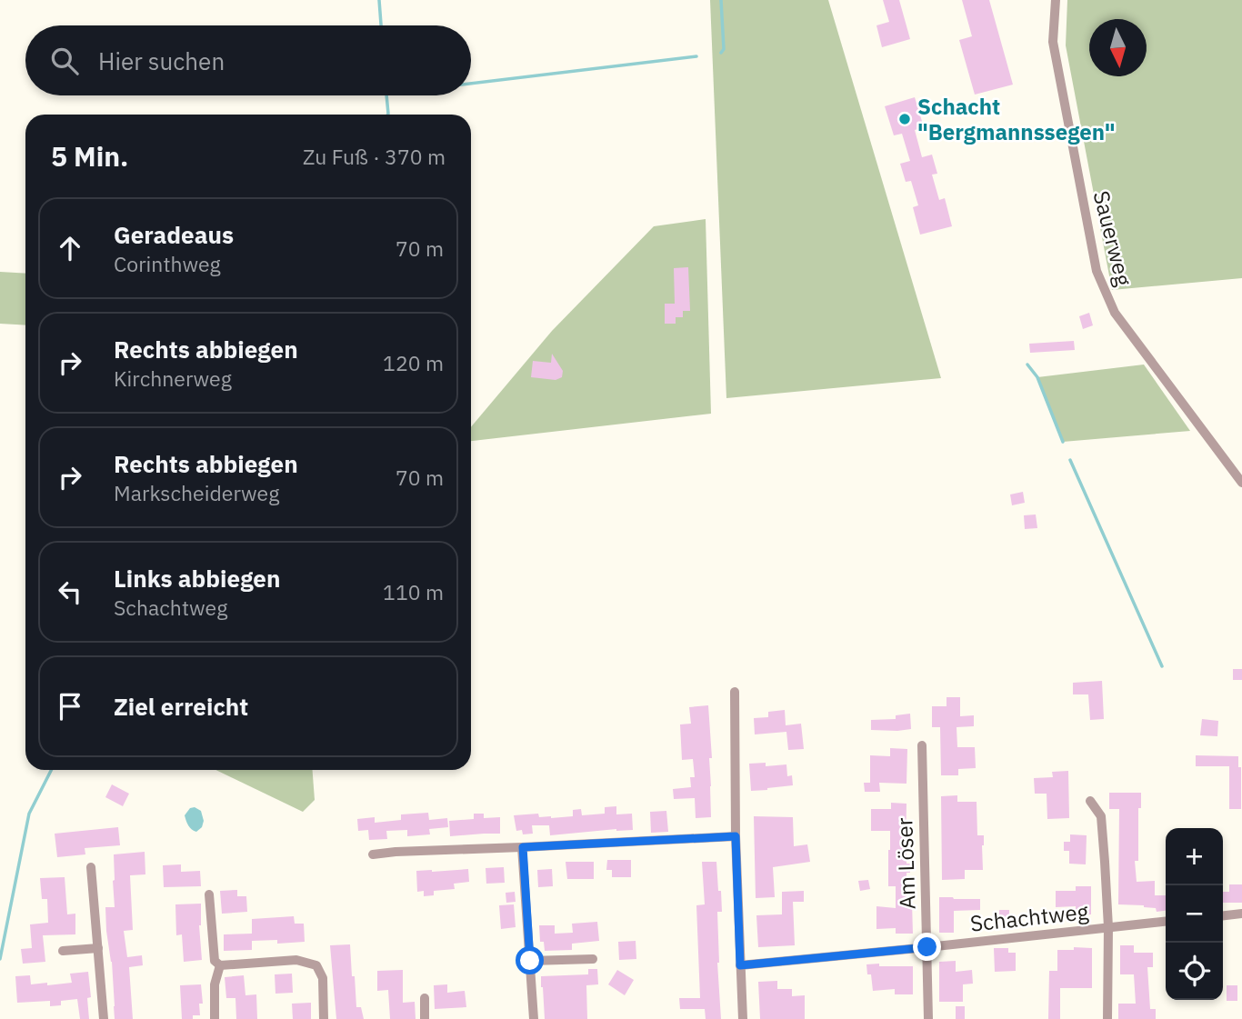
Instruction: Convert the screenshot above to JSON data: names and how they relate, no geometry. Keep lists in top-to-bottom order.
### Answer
{
  "streets": {
    "street": ["Sauerweg", "Am Löser", "Schachtweg"]
  },
  "crossings": [
    ["Am Löser", "Schachtweg"]
  ],
  "places": ["Schacht \"Bergmannssegen\""],
  "north": "bottom",
  "page": {
    "search": "Hier suchen",
    "heading": ["5 Min.", "Zu Fuß · 370 m"],
    "list": [
      ["Geradeaus", "Corinthweg", "70 m"],
      ["Rechts abbiegen", "Kirchnerweg", "120 m"],
      ["Rechts abbiegen", "Markscheiderweg", "70 m"],
      ["Links abbiegen", "Schachtweg", "110 m"],
      "Ziel erreicht"
    ],
    "map_buttons": ["+", "−"]
  }
}
